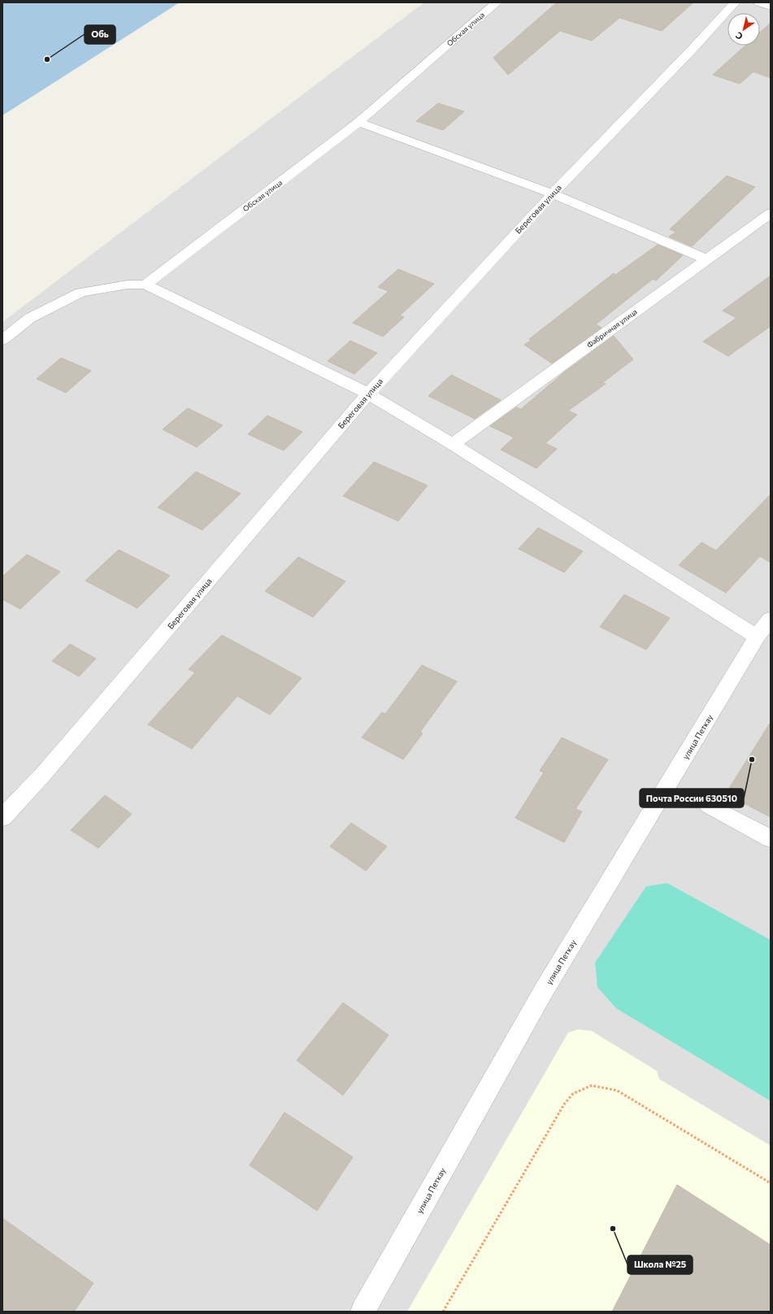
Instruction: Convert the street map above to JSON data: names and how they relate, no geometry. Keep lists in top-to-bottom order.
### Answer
{
  "streets": {
    "street": [
      "Обская улица",
      "Береговая улица",
      "Фабричная улица",
      "улица Петкау"
    ]
  },
  "places": ["Обь", "Почта России 630510", "Школа №25"],
  "north": "bottom left"
}
